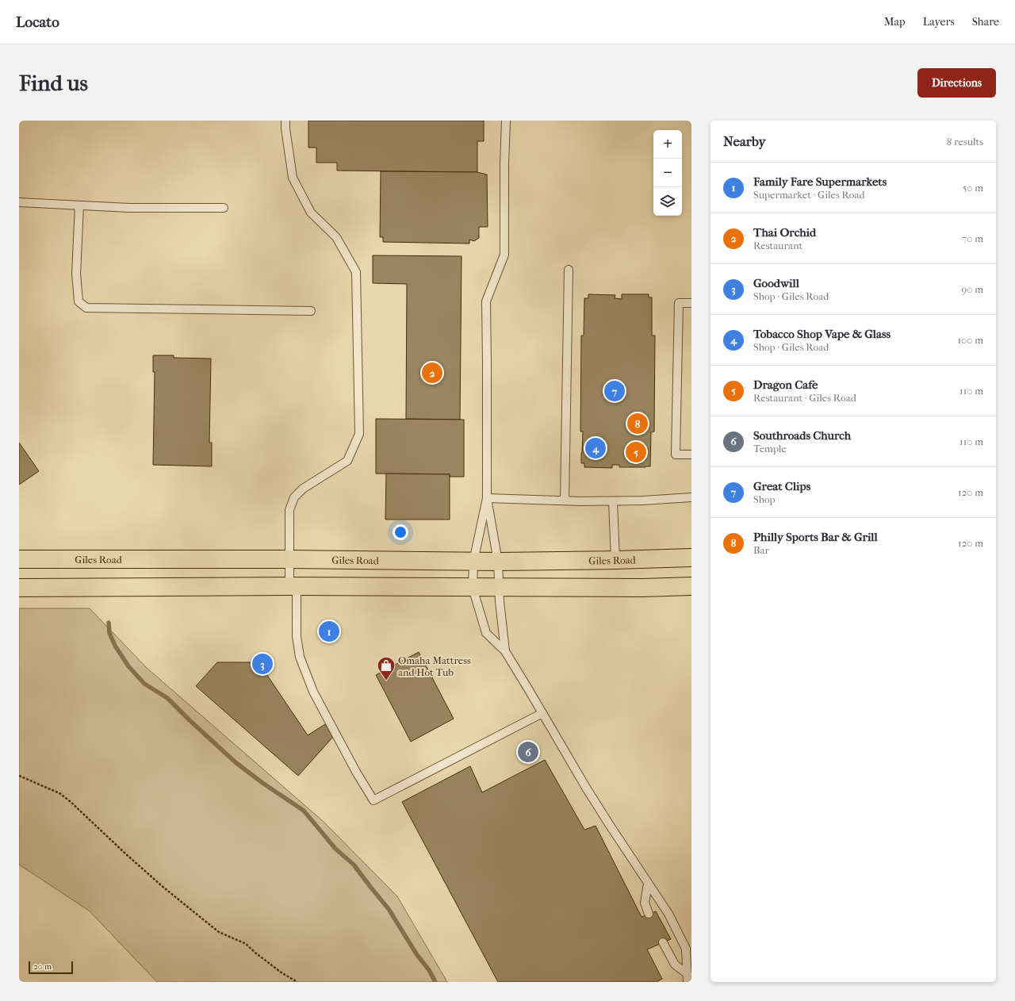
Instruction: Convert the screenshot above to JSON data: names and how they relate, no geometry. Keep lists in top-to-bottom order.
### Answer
{
  "streets": {
    "main road": ["Giles Road"]
  },
  "places": {
    "shop": ["Omaha Mattress and Hot Tub"]
  },
  "scale_bar": "20 m",
  "page": {
    "header": "Locato",
    "nav": ["Map", "Layers", "Share"],
    "buttons": "Directions",
    "title": "Find us",
    "heading": ["Nearby", "8 results"],
    "map_buttons": ["+", "−"],
    "list": [
      {
        "mark": "1",
        "name": "Family Fare Supermarkets",
        "note": "Supermarket · Giles Road",
        "value": "50 m"
      },
      {
        "mark": "2",
        "name": "Thai Orchid",
        "note": "Restaurant",
        "value": "70 m"
      },
      {
        "mark": "3",
        "name": "Goodwill",
        "note": "Shop · Giles Road",
        "value": "90 m"
      },
      {
        "mark": "4",
        "name": "Tobacco Shop Vape & Glass",
        "note": "Shop · Giles Road",
        "value": "100 m"
      },
      {
        "mark": "5",
        "name": "Dragon Cafe",
        "note": "Restaurant · Giles Road",
        "value": "110 m"
      },
      {
        "mark": "6",
        "name": "Southroads Church",
        "note": "Temple",
        "value": "110 m"
      },
      {
        "mark": "7",
        "name": "Great Clips",
        "note": "Shop",
        "value": "120 m"
      },
      {
        "mark": "8",
        "name": "Philly Sports Bar & Grill",
        "note": "Bar",
        "value": "120 m"
      }
    ],
    "pins": [
      "2",
      "7",
      "8",
      "4",
      "5",
      "1",
      "3",
      "6"
    ],
    "scale": "20 m"
  }
}
